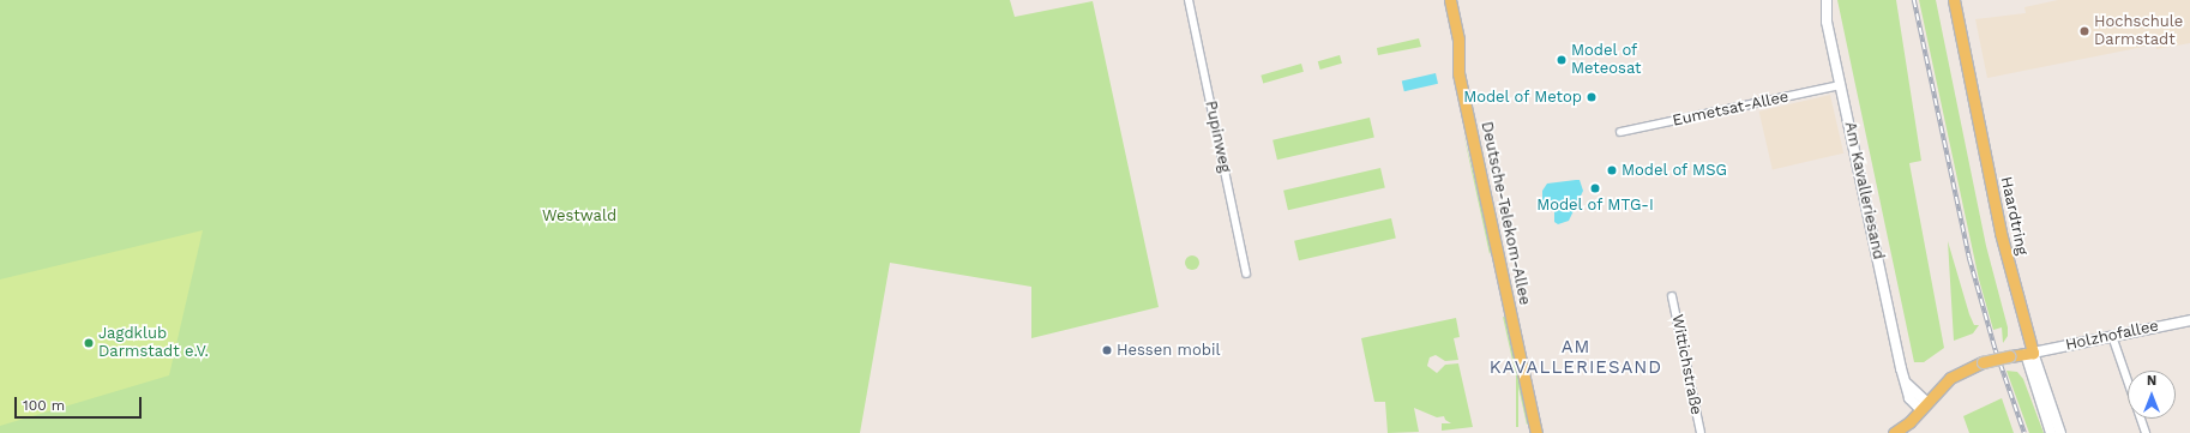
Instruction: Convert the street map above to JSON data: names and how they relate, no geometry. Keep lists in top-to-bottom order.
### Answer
{
  "streets": {
    "main road": ["Deutsche-Telekom-Allee", "Haardtring"],
    "street": [
      "Eumetsat-Allee",
      "Pupinweg",
      "Am Kavalleriesand",
      "Holzhofallee",
      "Wittichstraße"
    ]
  },
  "crossings": [
    ["Eumetsat-Allee", "Am Kavalleriesand"],
    ["Haardtring", "Holzhofallee"]
  ],
  "districts": ["AM KAVALLERIESAND"],
  "parks": ["Westwald"],
  "places": [
    "Hochschule Darmstadt",
    "Model of Meteosat",
    "Model of Metop",
    "Model of MSG",
    "Model of MTG-I",
    "Jagdklub Darmstadt e.V.",
    "Hessen mobil"
  ],
  "scale_bar": "100 m",
  "north": "top"
}
